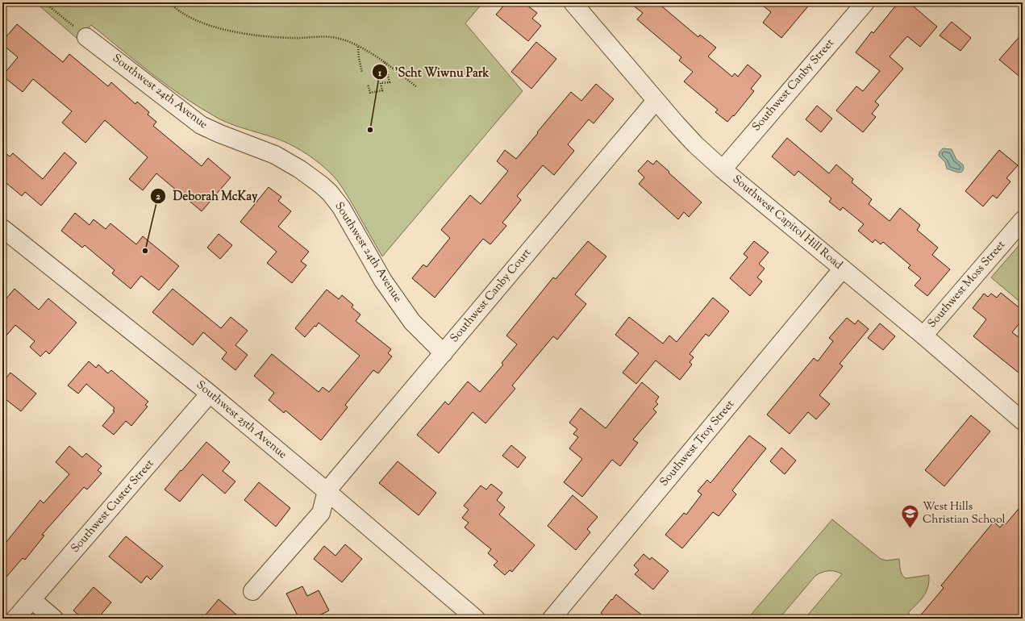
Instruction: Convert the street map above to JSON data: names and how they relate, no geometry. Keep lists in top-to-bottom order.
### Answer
{
  "streets": {
    "street": [
      "Southwest Canby Street",
      "Southwest 24th Avenue",
      "Southwest Capitol Hill Road",
      "Southwest Moss Street",
      "Southwest Canby Court",
      "Southwest 25th Avenue",
      "Southwest Troy Street",
      "Southwest Custer Street"
    ]
  },
  "crossings": [
    ["Southwest Canby Street", "Southwest Capitol Hill Road"],
    ["Southwest 24th Avenue", "Southwest Canby Court"],
    ["Southwest Capitol Hill Road", "Southwest Moss Street"],
    ["Southwest Capitol Hill Road", "Southwest Canby Court"],
    ["Southwest Capitol Hill Road", "Southwest Troy Street"],
    ["Southwest Canby Court", "Southwest 25th Avenue"],
    ["Southwest 25th Avenue", "Southwest Custer Street"]
  ],
  "places": {
    "other": ["'Scht Wiwnu Park", "Deborah McKay"],
    "school or university": ["West Hills Christian School"]
  }
}
